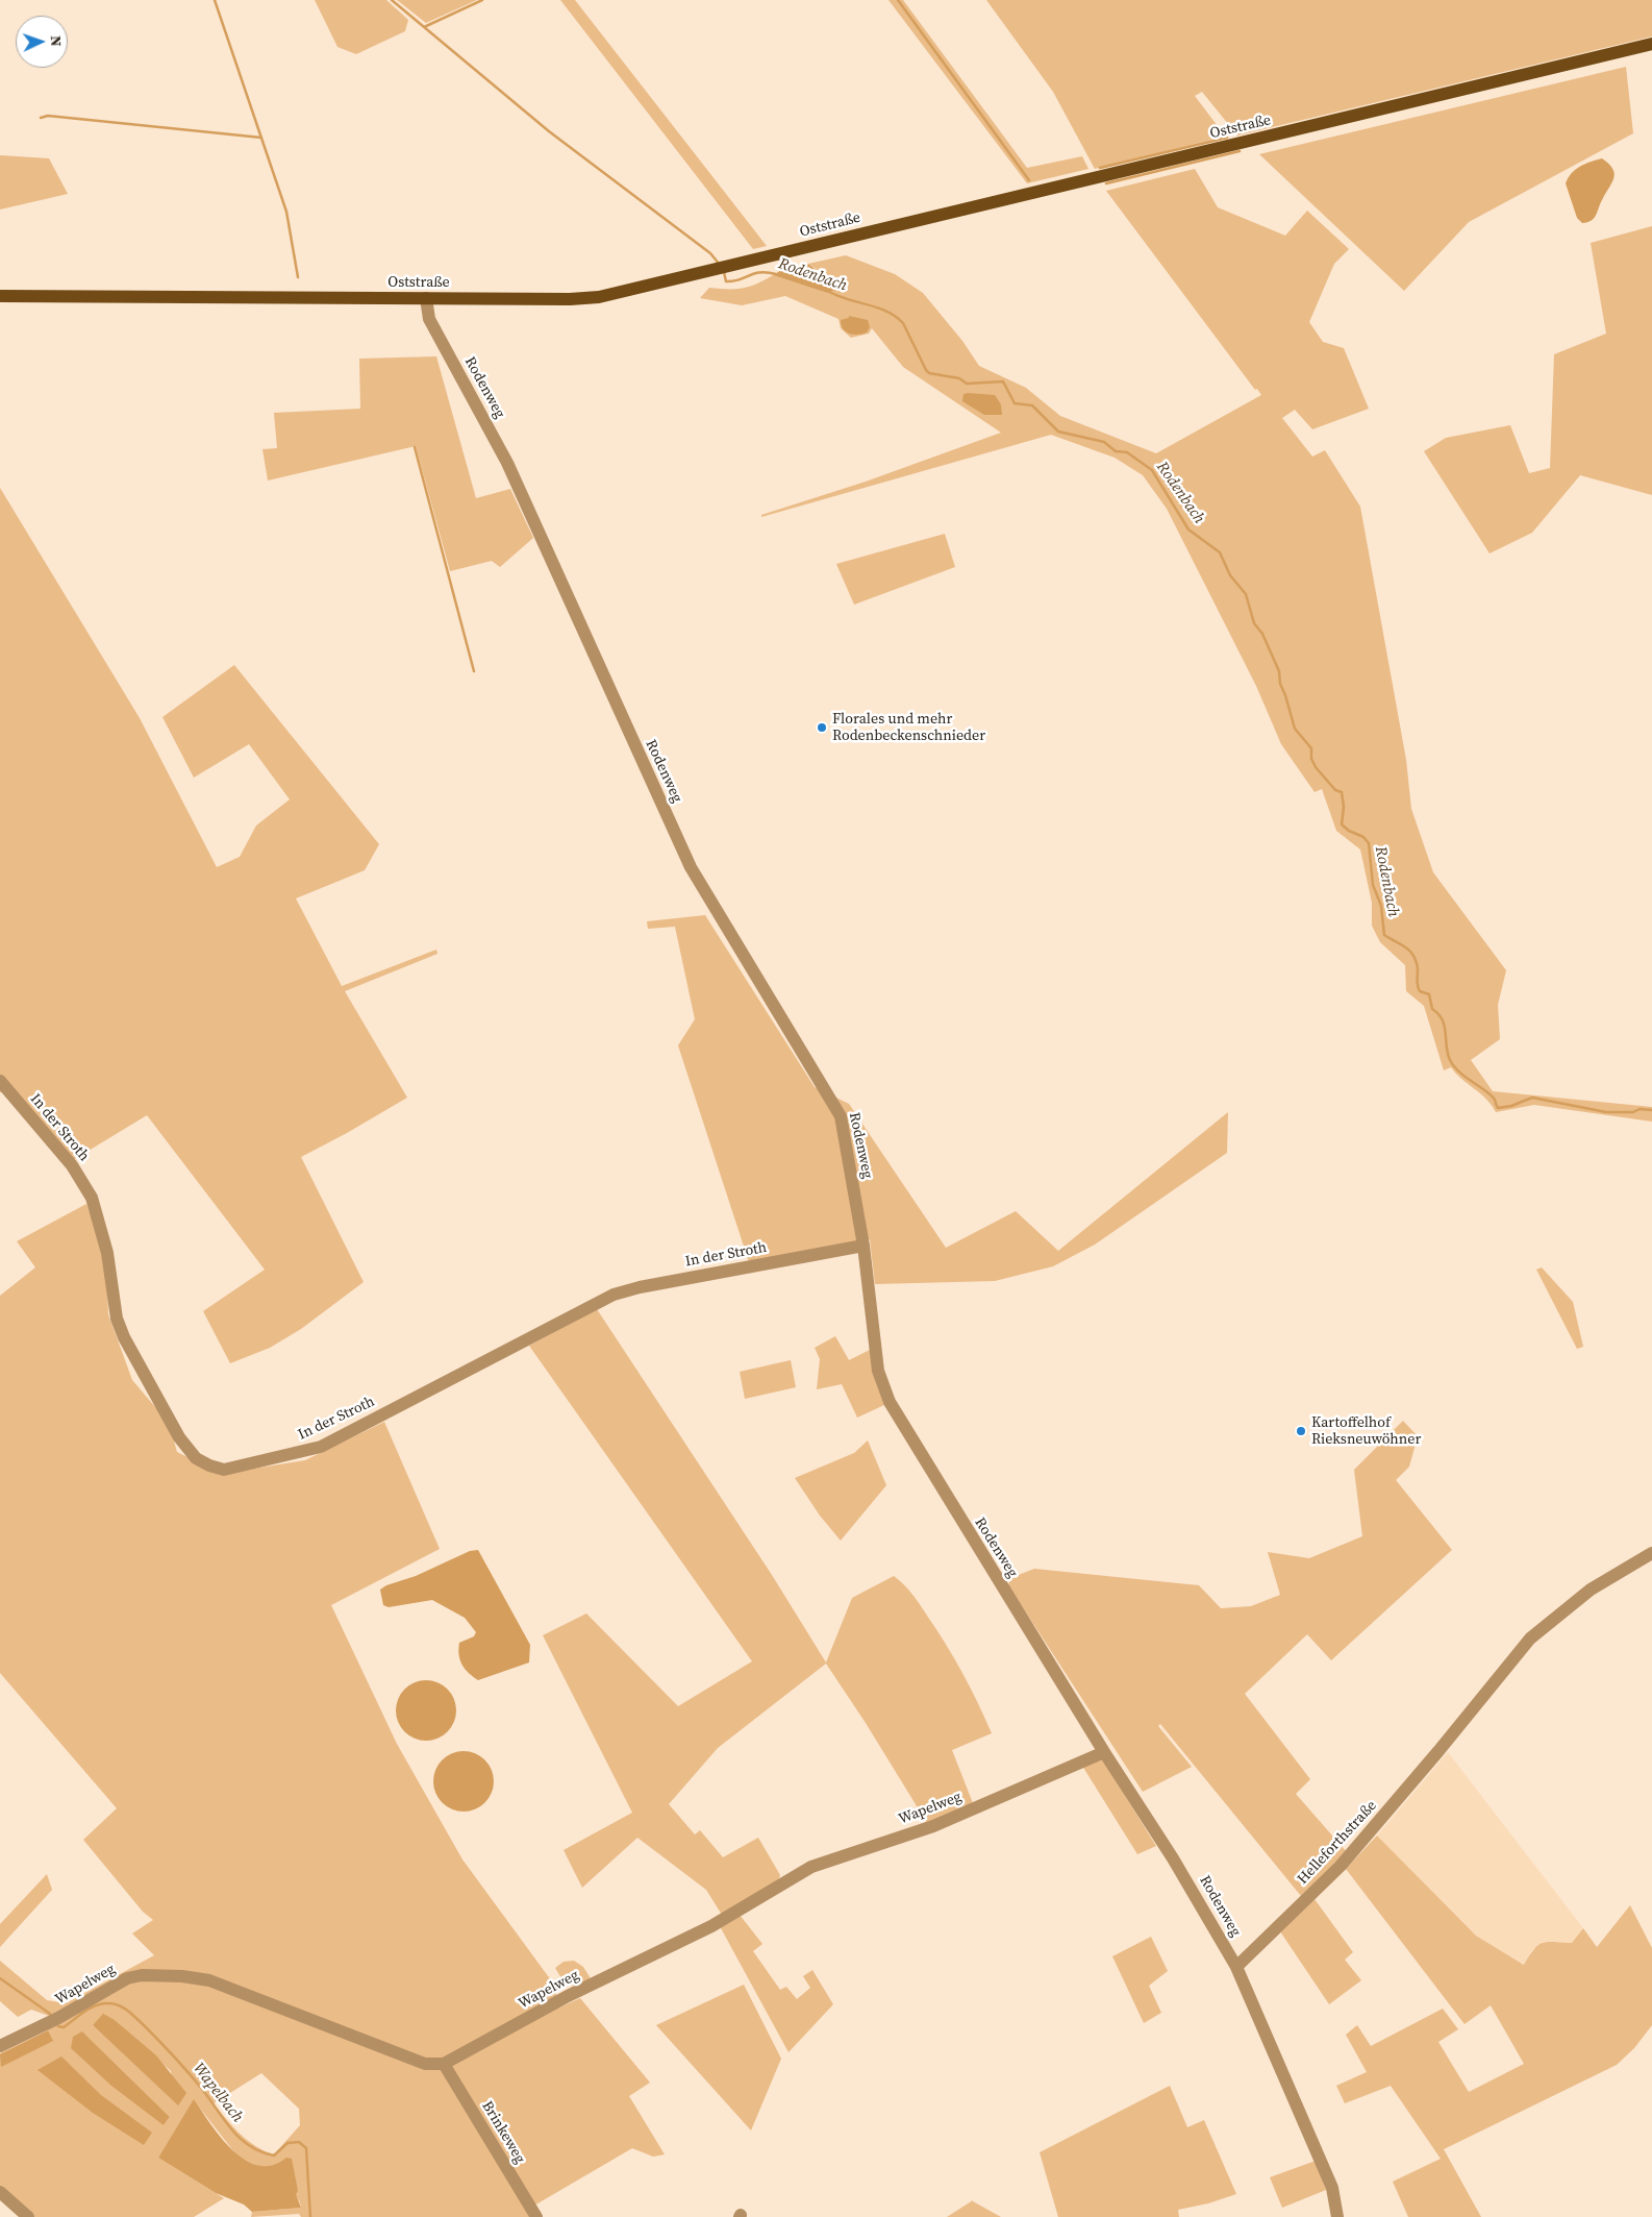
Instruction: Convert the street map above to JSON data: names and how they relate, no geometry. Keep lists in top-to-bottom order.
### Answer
{
  "streets": {
    "main road": ["Oststraße"],
    "street": [
      "Rodenweg",
      "In der Stroth",
      "Wapelweg",
      "Helleforthstraße",
      "Brinkeweg"
    ]
  },
  "crossings": [
    ["Oststraße", "Rodenweg"],
    ["Rodenweg", "In der Stroth"],
    ["Rodenweg", "Wapelweg"],
    ["Rodenweg", "Helleforthstraße"],
    ["Wapelweg", "Brinkeweg"]
  ],
  "water": ["Rodenbach", "Wapelbach"],
  "places": ["Florales und mehr Rodenbeckenschnieder", "Kartoffelhof Rieksneuwöhner"],
  "north": "right"
}
